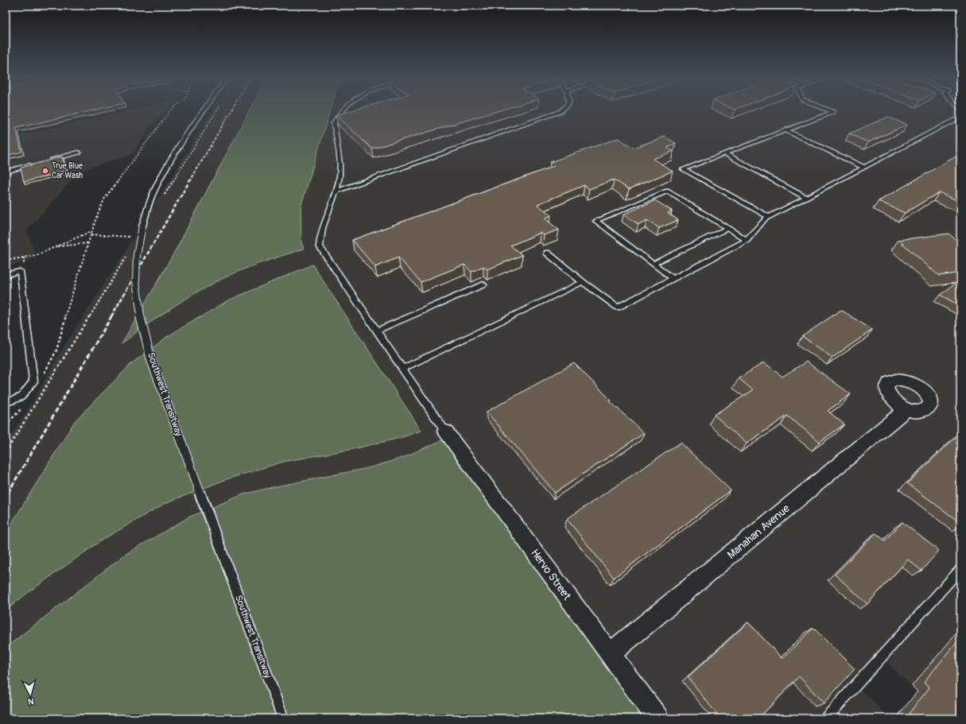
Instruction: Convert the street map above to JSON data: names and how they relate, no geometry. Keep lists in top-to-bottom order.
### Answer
{
  "streets": {
    "street": ["Manahan Avenue", "Hervo Street"],
    "lane": ["Southwest Transitway"]
  },
  "crossings": [
    ["Manahan Avenue", "Hervo Street"]
  ],
  "places": ["True Blue Car Wash"],
  "north": "bottom"
}
